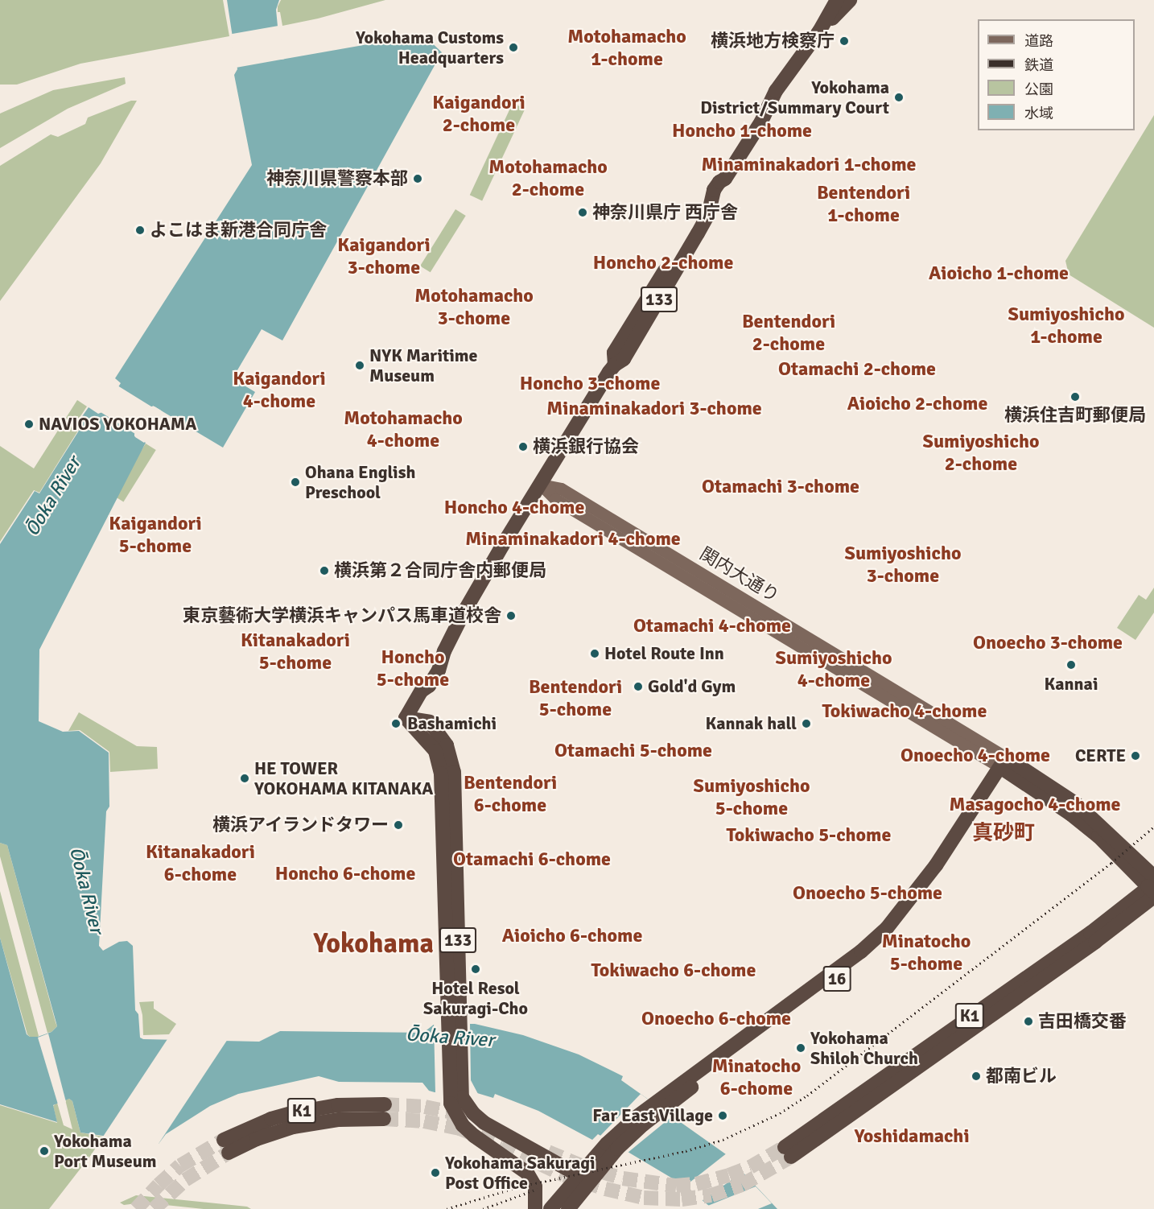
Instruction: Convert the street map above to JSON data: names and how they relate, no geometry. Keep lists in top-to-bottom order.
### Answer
{
  "streets": {
    "highway": ["133", "16", "K1"],
    "main road": ["関内大通り"]
  },
  "crossings": [
    ["133", "関内大通り"],
    ["関内大通り", "16"]
  ],
  "districts": [
    "Motohamacho 1-chome",
    "Kaigandori 2-chome",
    "Honcho 1-chome",
    "Minaminakadori 1-chome",
    "Motohamacho 2-chome",
    "Bentendori 1-chome",
    "Kaigandori 3-chome",
    "Honcho 2-chome",
    "Aioicho 1-chome",
    "Motohamacho 3-chome",
    "Sumiyoshicho 1-chome",
    "Bentendori 2-chome",
    "Otamachi 2-chome",
    "Kaigandori 4-chome",
    "Honcho 3-chome",
    "Aioicho 2-chome",
    "Minaminakadori 3-chome",
    "Motohamacho 4-chome",
    "Sumiyoshicho 2-chome",
    "Otamachi 3-chome",
    "Honcho 4-chome",
    "Kaigandori 5-chome",
    "Minaminakadori 4-chome",
    "Sumiyoshicho 3-chome",
    "Otamachi 4-chome",
    "Kitanakadori 5-chome",
    "Onoecho 3-chome",
    "Honcho 5-chome",
    "Sumiyoshicho 4-chome",
    "Bentendori 5-chome",
    "Tokiwacho 4-chome",
    "Otamachi 5-chome",
    "Onoecho 4-chome",
    "Bentendori 6-chome",
    "Sumiyoshicho 5-chome",
    "Masagocho 4-chome",
    "真砂町",
    "Tokiwacho 5-chome",
    "Kitanakadori 6-chome",
    "Otamachi 6-chome",
    "Honcho 6-chome",
    "Onoecho 5-chome",
    "Aioicho 6-chome",
    "Minatocho 5-chome",
    "Yokohama",
    "Tokiwacho 6-chome",
    "Onoecho 6-chome",
    "Minatocho 6-chome",
    "Yoshidamachi"
  ],
  "water": ["Ōoka River"],
  "places": [
    "横浜地方検察庁",
    "Yokohama Customs Headquarters",
    "Yokohama District/Summary Court",
    "神奈川県警察本部",
    "神奈川県庁 西庁舎",
    "よこはま新港合同庁舎",
    "NYK Maritime Museum",
    "横浜住吉町郵便局",
    "NAVIOS YOKOHAMA",
    "横浜銀行協会",
    "Ohana English Preschool",
    "横浜第２合同庁舎内郵便局",
    "東京藝術大学横浜キャンパス馬車道校舎",
    "Hotel Route Inn",
    "Kannai",
    "Gold'd Gym",
    "Bashamichi",
    "Kannak hall",
    "CERTE",
    "HE TOWER YOKOHAMA KITANAKA",
    "横浜アイランドタワー",
    "Hotel Resol Sakuragi-Cho",
    "吉田橋交番",
    "Yokohama Shiloh Church",
    "都南ビル",
    "Far East Village",
    "Yokohama Port Museum",
    "Yokohama Sakuragi Post Office"
  ],
  "legend": [
    "道路",
    "鉄道",
    "公園",
    "水域"
  ]
}
